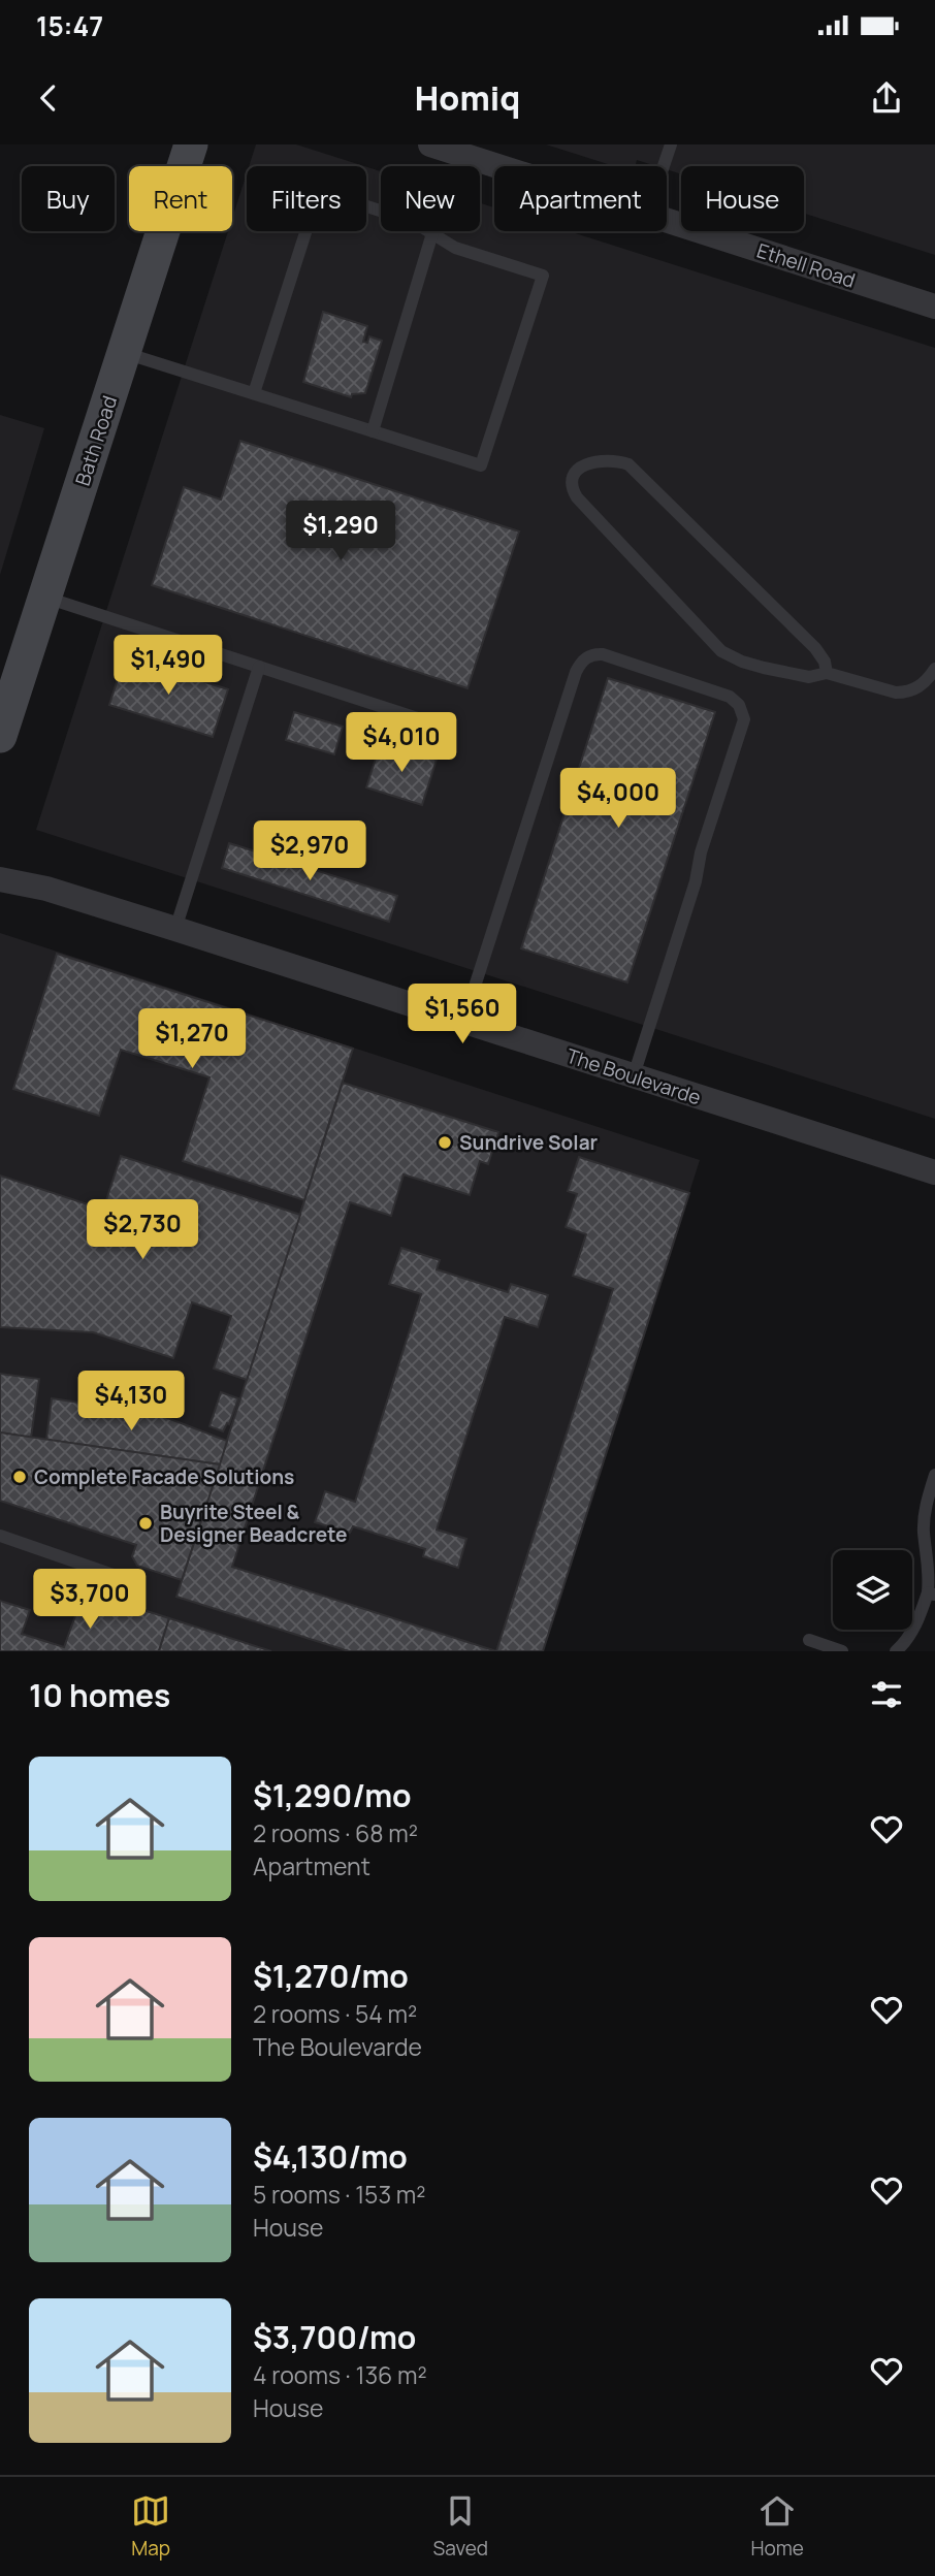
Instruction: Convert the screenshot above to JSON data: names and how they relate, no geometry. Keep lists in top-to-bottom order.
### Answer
{
  "streets": {
    "street": ["Ethell Road", "Bath Road", "The Boulevarde"]
  },
  "places": ["Sundrive Solar", "Complete Facade Solutions", "Buyrite Steel & Designer Beadcrete"],
  "page": {
    "status": "15:47",
    "header": "Homiq",
    "chip": [
      "Buy",
      "Rent",
      "Filters",
      "New",
      "Apartment",
      "House"
    ],
    "price": [
      "$1,290",
      "$1,490",
      "$4,010",
      "$4,000",
      "$2,970",
      "$1,560",
      "$1,270",
      "$2,730",
      "$4,130",
      "$3,700"
    ],
    "heading": "10 homes",
    "list": [
      {
        "name": "$1,290/mo",
        "note": "2 rooms · 68 m² · Apartment"
      },
      {
        "name": "$1,270/mo",
        "note": "2 rooms · 54 m² · The Boulevarde"
      },
      {
        "name": "$4,130/mo",
        "note": "5 rooms · 153 m² · House"
      },
      {
        "name": "$3,700/mo",
        "note": "4 rooms · 136 m² · House"
      }
    ],
    "tabs": ["Map", "Saved", "Home"]
  }
}
